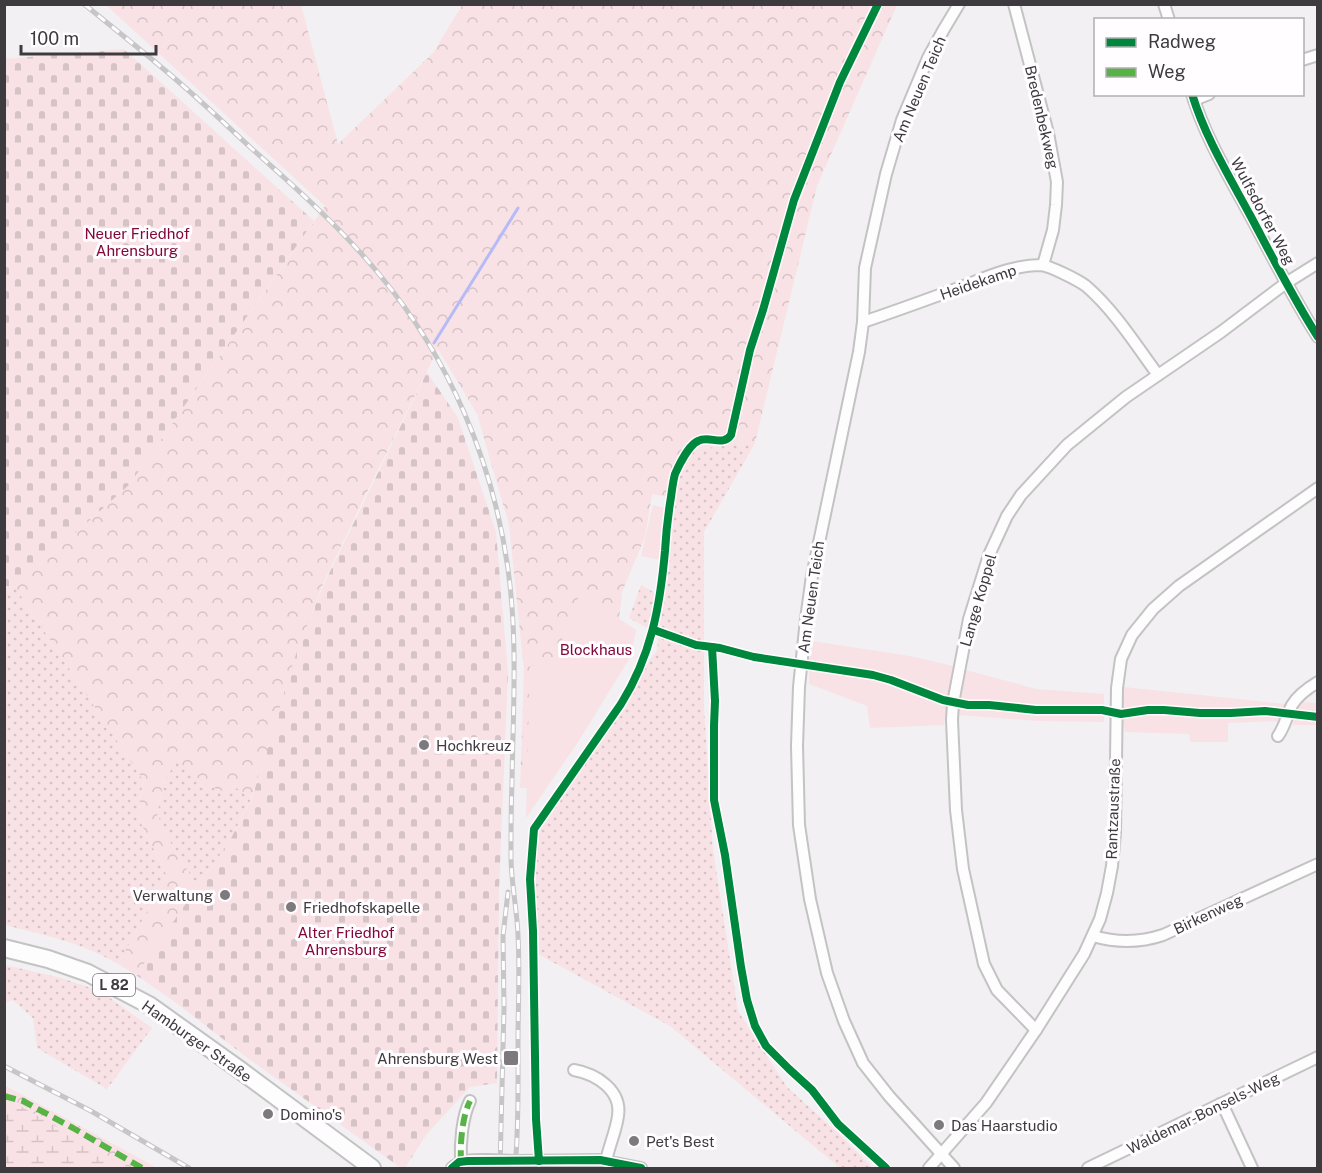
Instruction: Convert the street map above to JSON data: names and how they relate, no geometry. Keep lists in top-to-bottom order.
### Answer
{
  "streets": {
    "main road": ["L 82", "Hamburger Straße"],
    "street": [
      "Am Neuen Teich",
      "Bredenbekweg",
      "Wulfsdorfer Weg",
      "Heidekamp",
      "Lange Koppel",
      "Rantzaustraße",
      "Birkenweg",
      "Waldemar-Bonsels-Weg"
    ]
  },
  "crossings": [
    ["Am Neuen Teich", "Heidekamp"],
    ["Am Neuen Teich", "Rantzaustraße"],
    ["Bredenbekweg", "Heidekamp"],
    ["Wulfsdorfer Weg", "Lange Koppel"],
    ["Lange Koppel", "Rantzaustraße"],
    ["Rantzaustraße", "Birkenweg"]
  ],
  "parks": ["Neuer Friedhof Ahrensburg", "Blockhaus", "Alter Friedhof Ahrensburg"],
  "places": {
    "other": [
      "Hochkreuz",
      "Verwaltung",
      "Friedhofskapelle",
      "Domino's",
      "Das Haarstudio",
      "Pet's Best"
    ],
    "transit": ["Ahrensburg West"]
  },
  "legend": ["Radweg", "Weg"],
  "scale_bar": "100 m"
}
